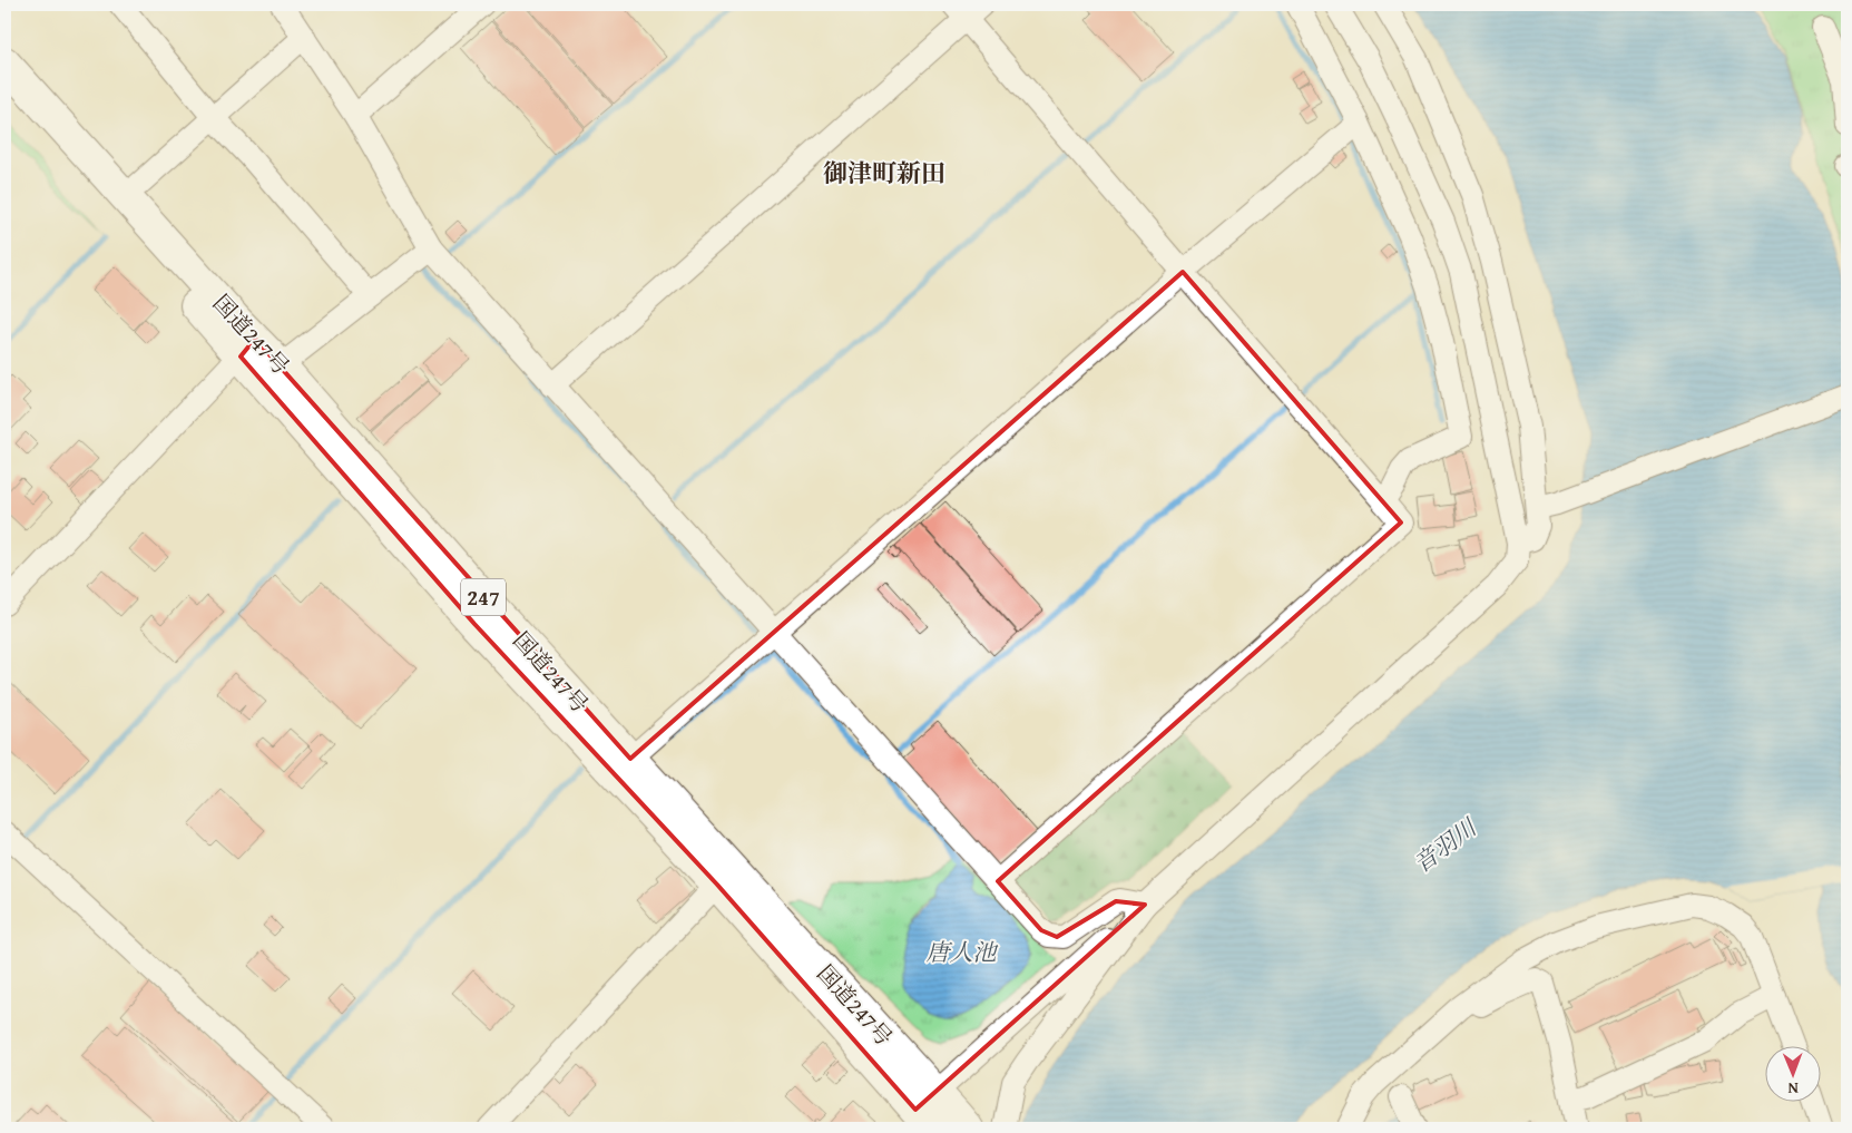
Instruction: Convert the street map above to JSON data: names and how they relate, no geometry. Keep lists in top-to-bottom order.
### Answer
{
  "streets": {
    "highway": ["国道247号", "247"]
  },
  "districts": ["御津町新田"],
  "water": ["音羽川", "唐人池"],
  "north": "bottom"
}
